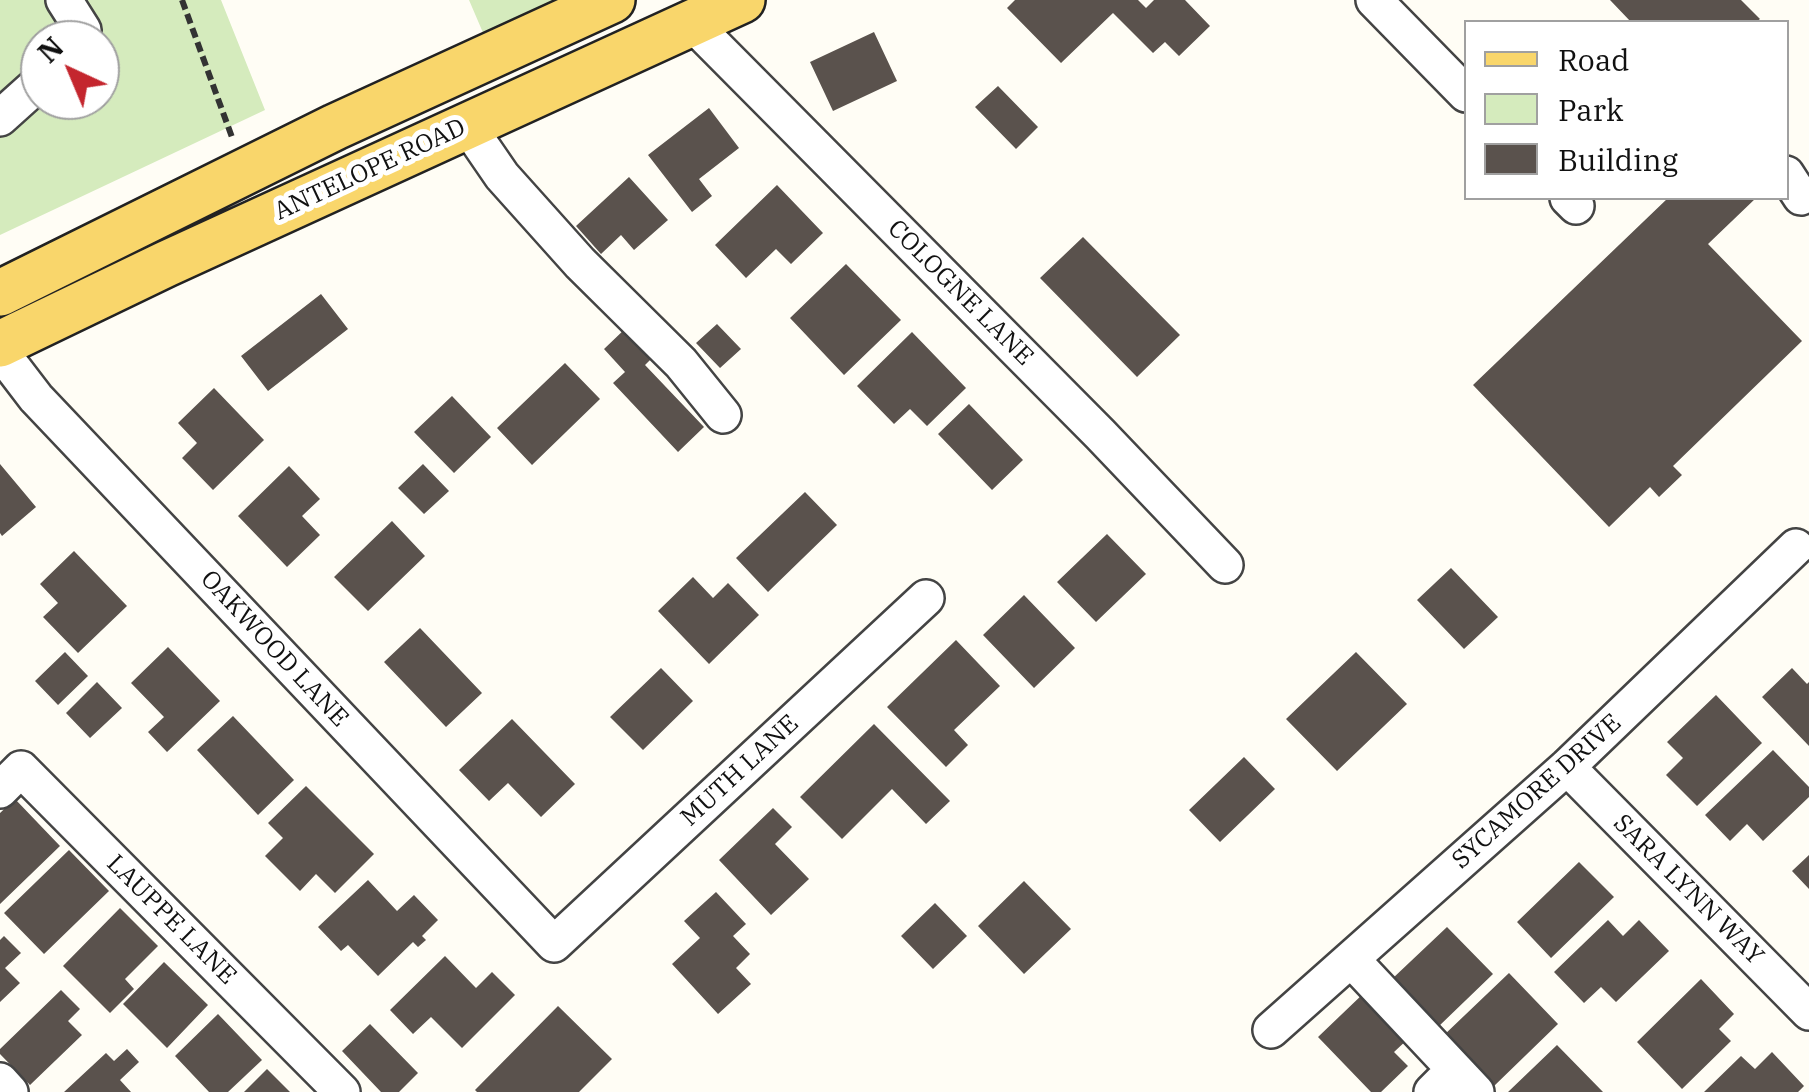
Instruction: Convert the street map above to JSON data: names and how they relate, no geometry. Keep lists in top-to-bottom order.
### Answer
{
  "streets": {
    "main road": ["ANTELOPE ROAD"],
    "street": [
      "COLOGNE LANE",
      "OAKWOOD LANE",
      "MUTH LANE",
      "SYCAMORE DRIVE",
      "SARA LYNN WAY",
      "LAUPPE LANE"
    ]
  },
  "crossings": [
    ["ANTELOPE ROAD", "COLOGNE LANE"],
    ["ANTELOPE ROAD", "OAKWOOD LANE"],
    ["OAKWOOD LANE", "MUTH LANE"],
    ["SYCAMORE DRIVE", "SARA LYNN WAY"]
  ],
  "legend": ["Road", "Park", "Building"],
  "north": "top left"
}
